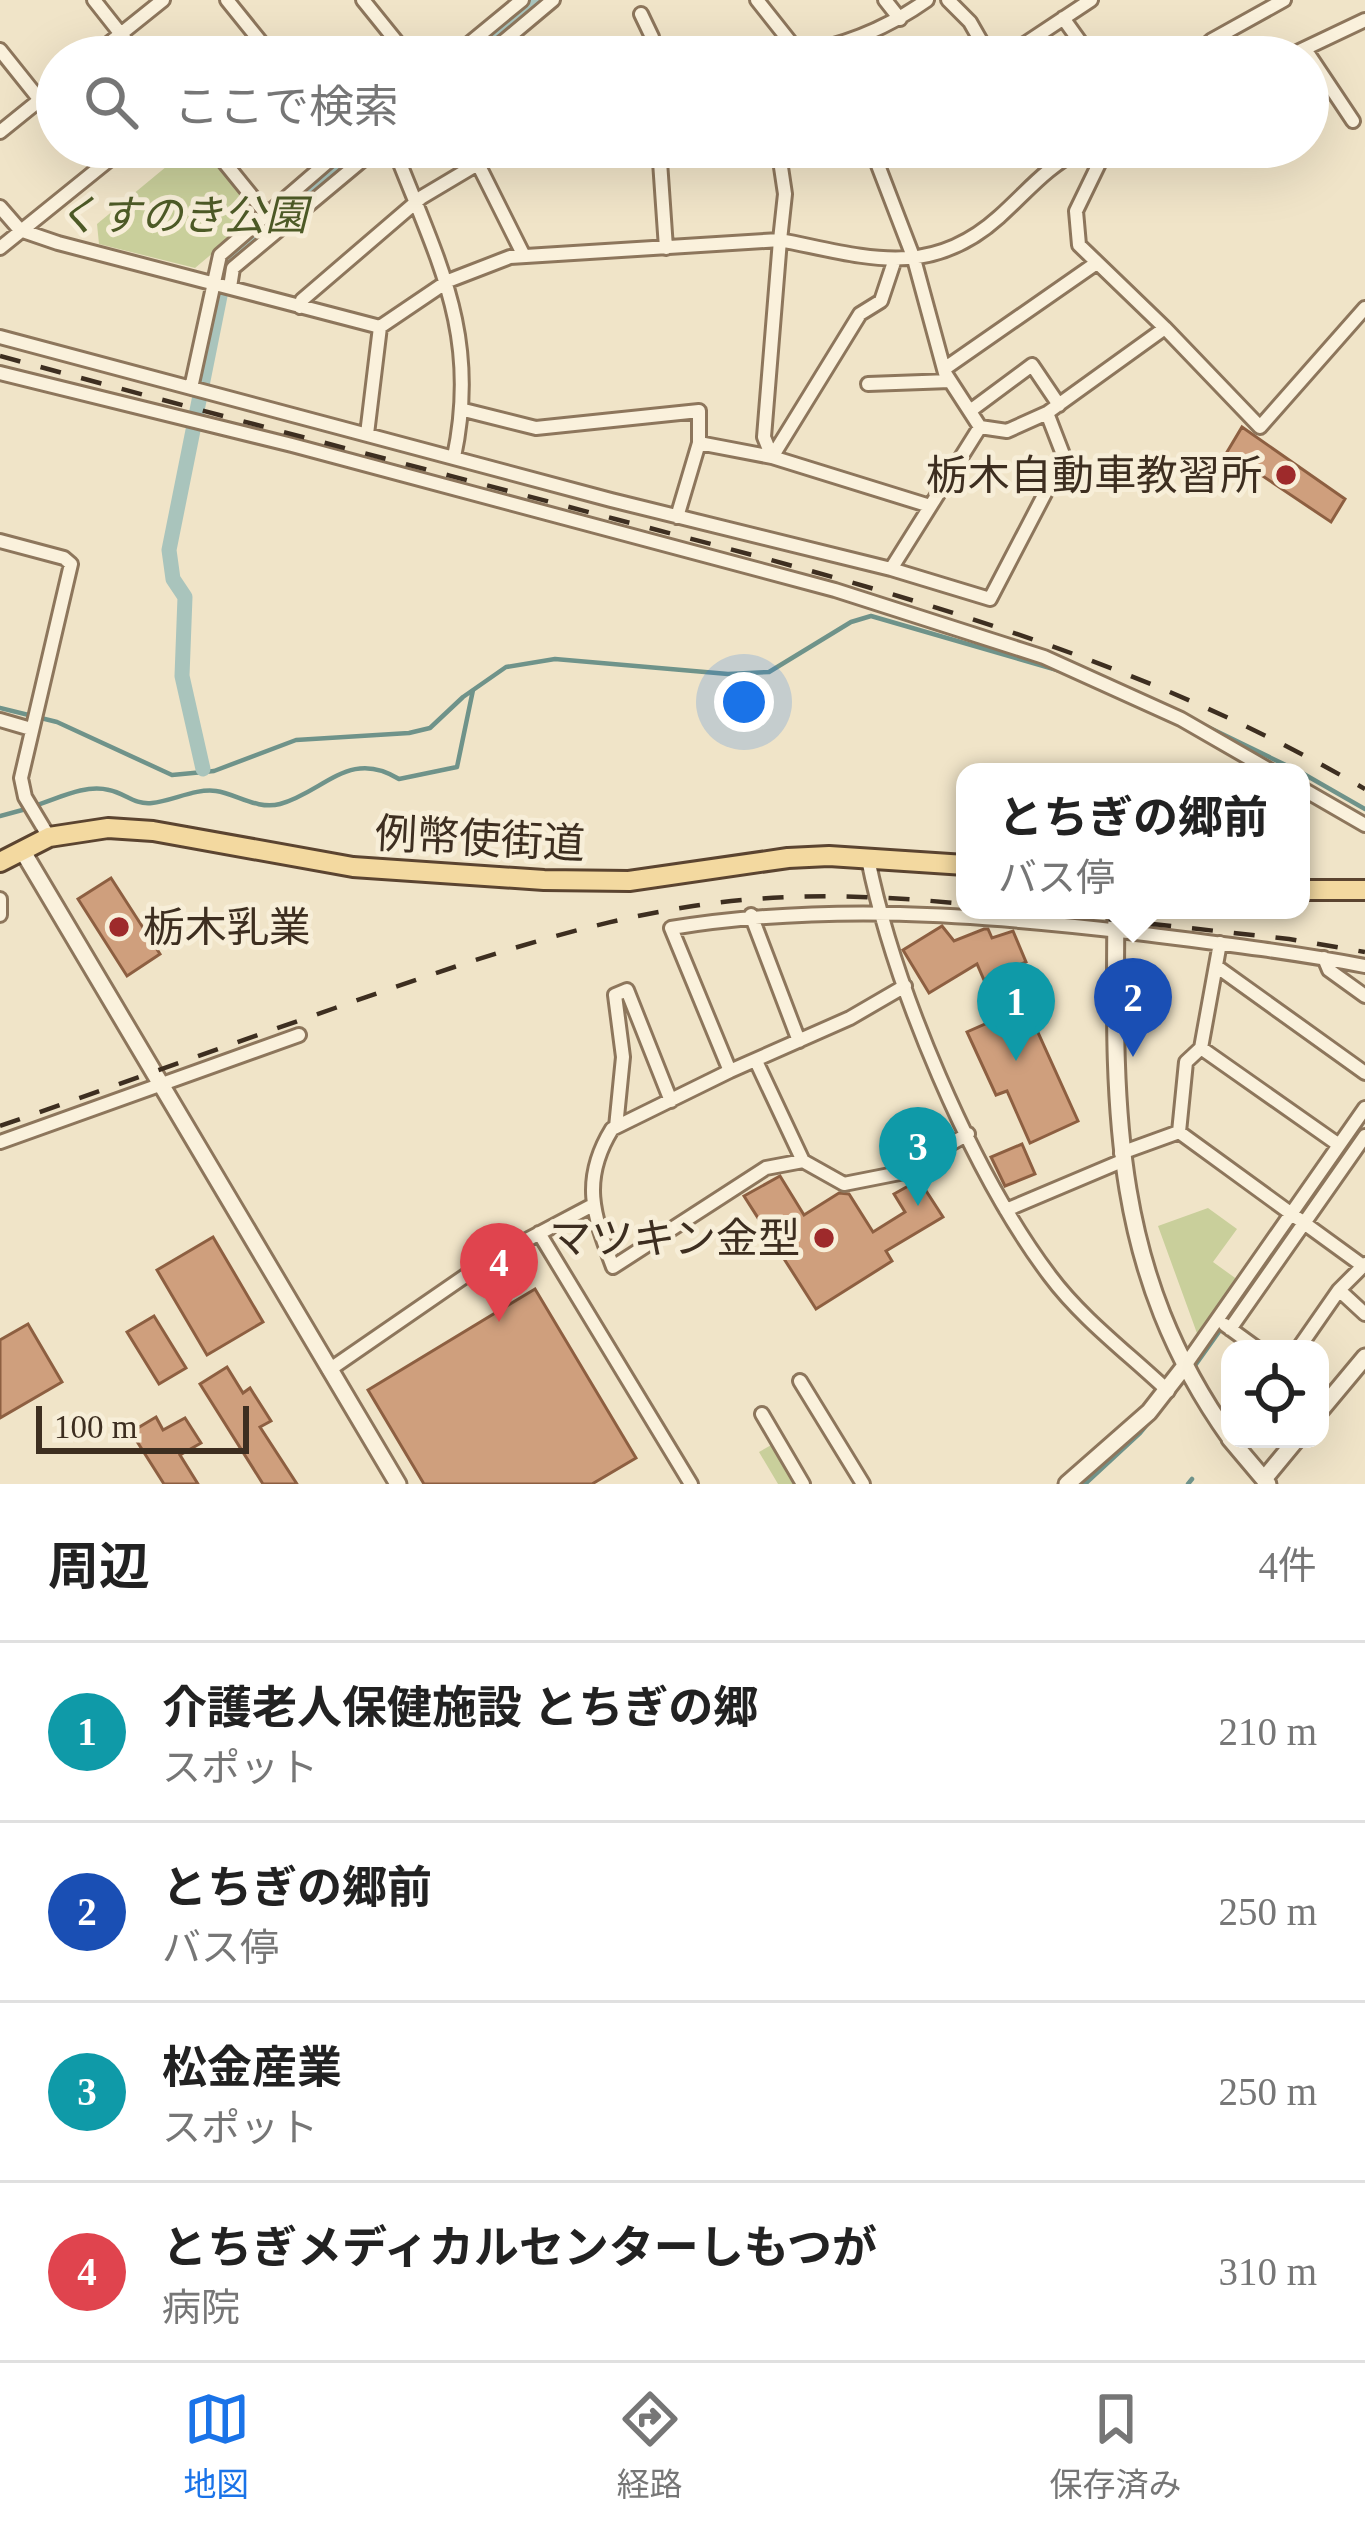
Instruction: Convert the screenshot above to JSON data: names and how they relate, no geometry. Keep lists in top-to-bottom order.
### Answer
{
  "streets": {
    "main road": ["例幣使街道"]
  },
  "parks": ["くすのき公園"],
  "places": ["栃木自動車教習所", "栃木乳業", "マツキン金型"],
  "scale_bar": "100 m",
  "page": {
    "search": "ここで検索",
    "popup": ["とちぎの郷前", "バス停"],
    "pins": [
      "2",
      "1",
      "3",
      "4"
    ],
    "scale": "100 m",
    "heading": ["周辺", "4件"],
    "list": [
      {
        "mark": "1",
        "name": "介護老人保健施設 とちぎの郷",
        "note": "スポット",
        "value": "210 m"
      },
      {
        "mark": "2",
        "name": "とちぎの郷前",
        "note": "バス停",
        "value": "250 m"
      },
      {
        "mark": "3",
        "name": "松金産業",
        "note": "スポット",
        "value": "250 m"
      },
      {
        "mark": "4",
        "name": "とちぎメディカルセンターしもつが",
        "note": "病院",
        "value": "310 m"
      }
    ],
    "nav": ["地図", "経路", "保存済み"]
  }
}
